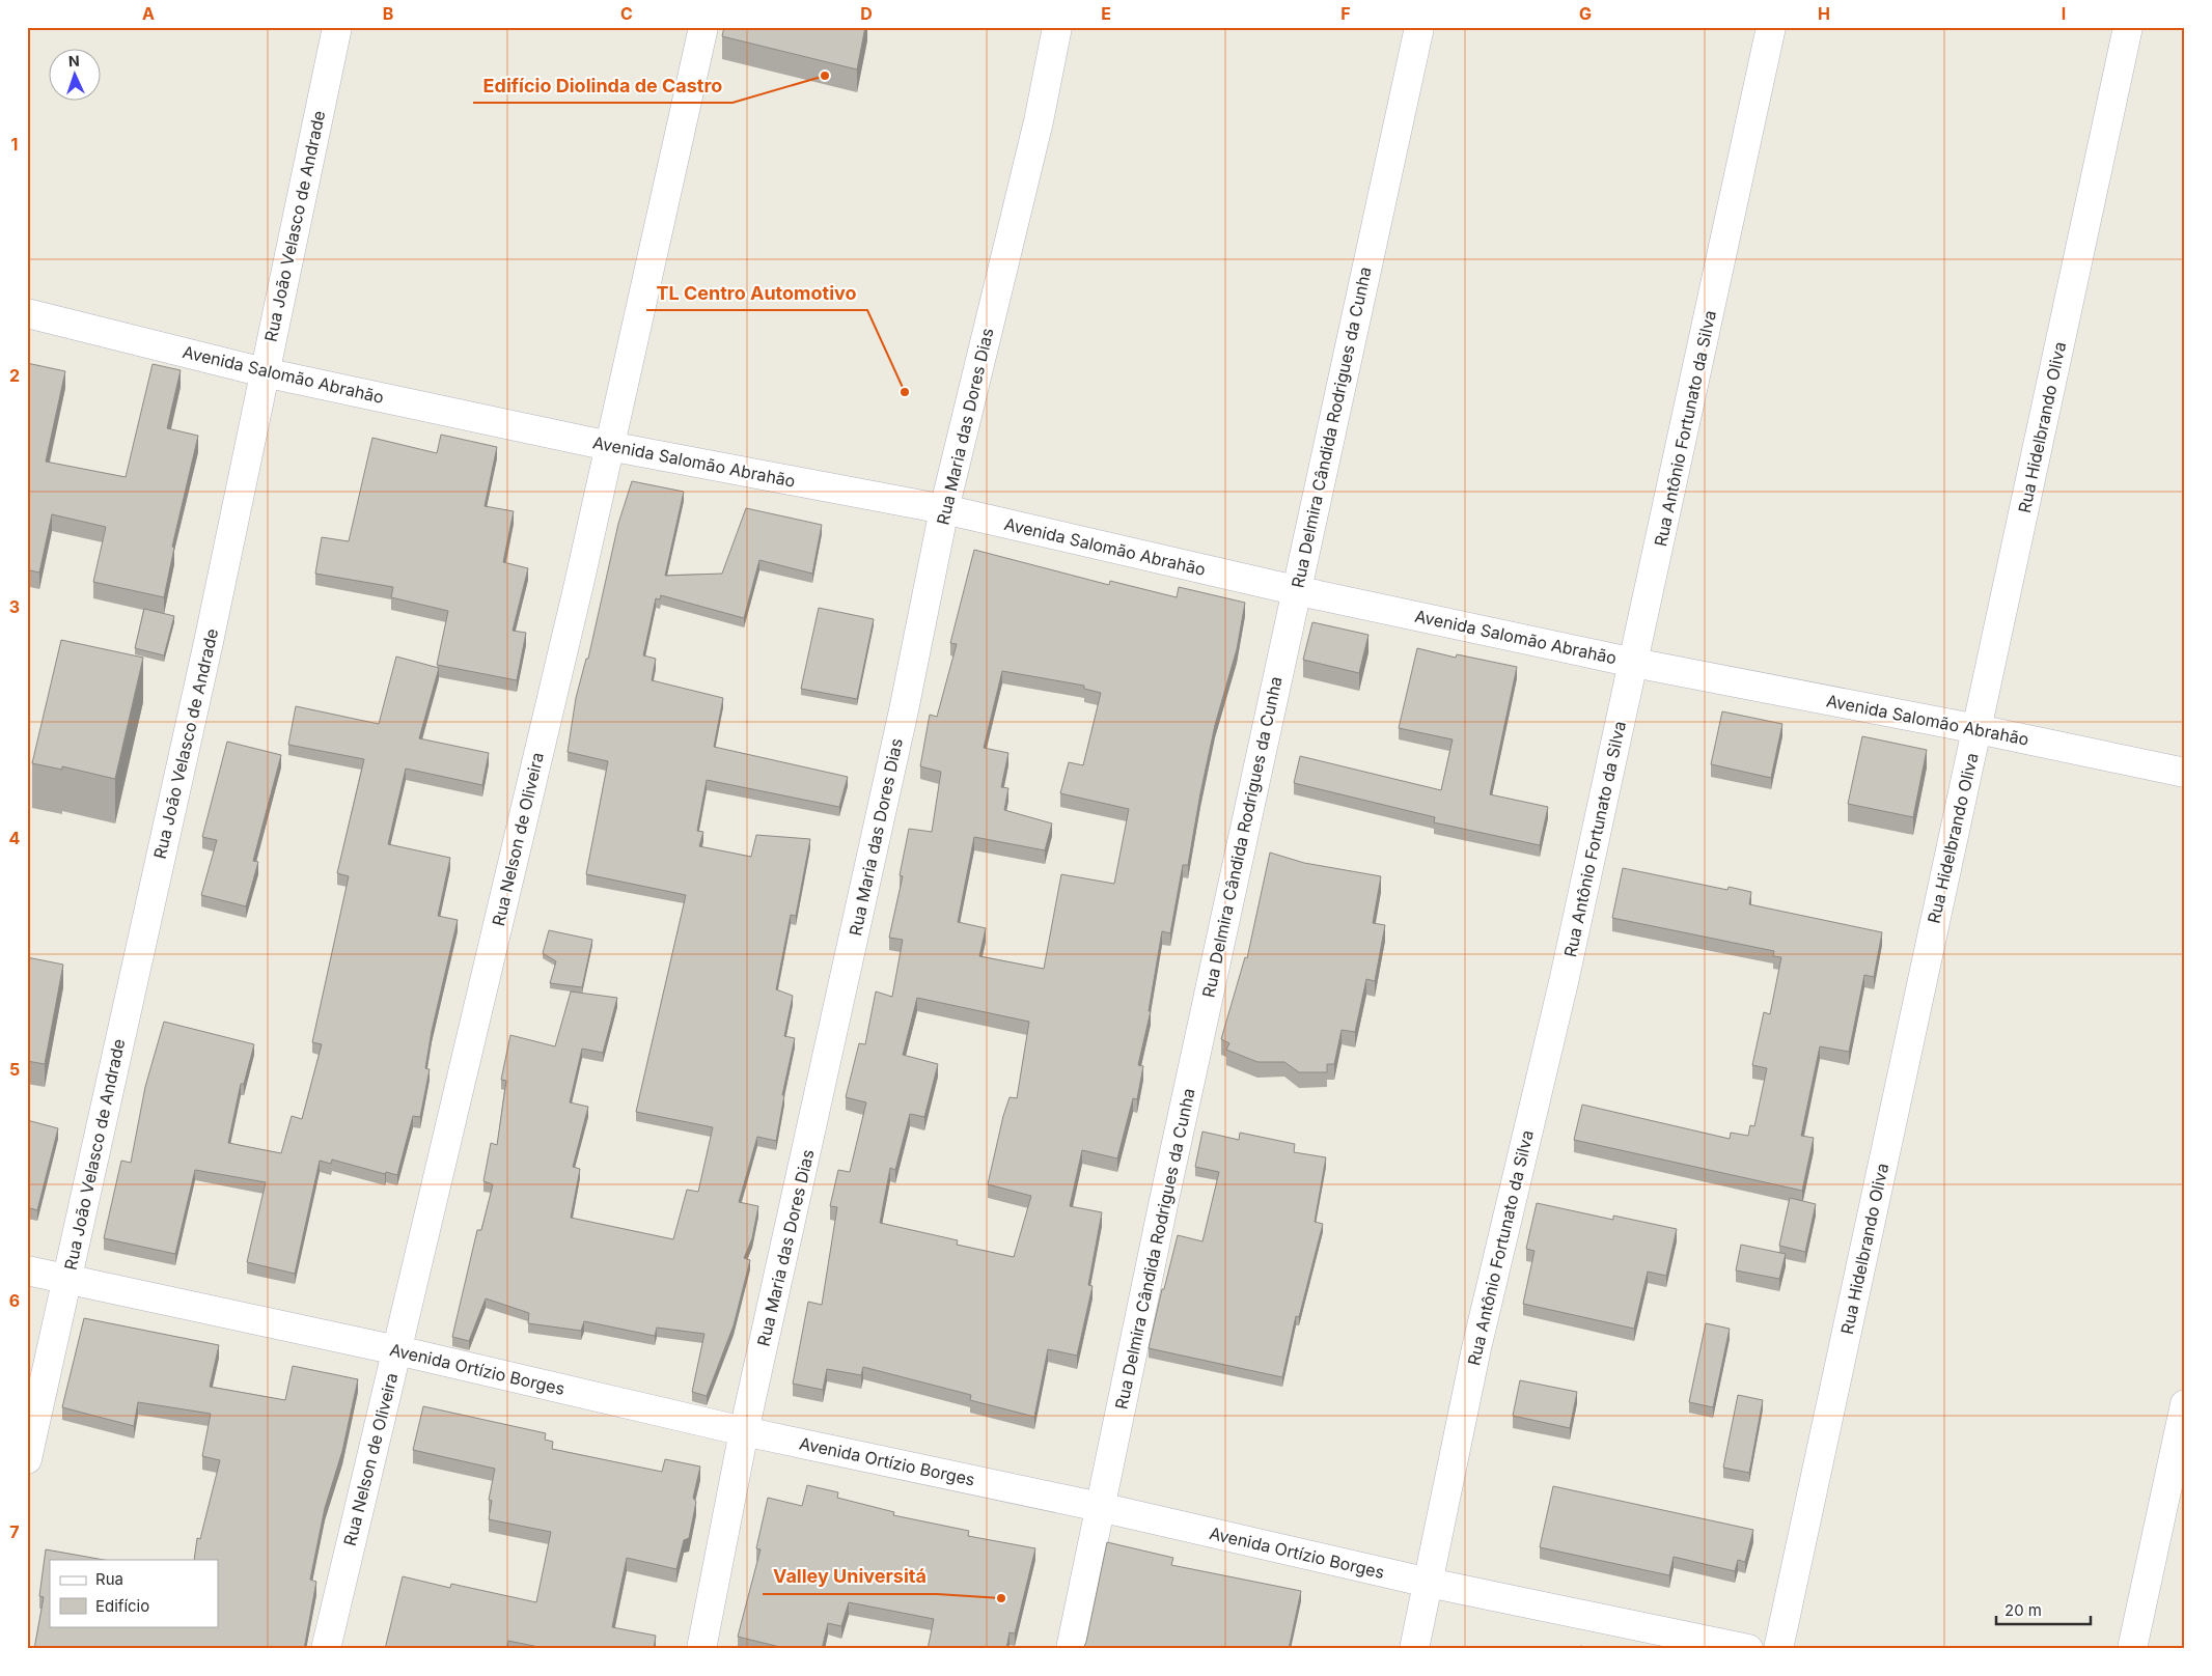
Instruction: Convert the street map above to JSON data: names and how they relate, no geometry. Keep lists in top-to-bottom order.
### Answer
{
  "streets": {
    "street": [
      "Rua João Velasco de Andrade",
      "Avenida Salomão Abrahão",
      "Rua Maria das Dores Dias",
      "Rua Delmira Cândida Rodrigues da Cunha",
      "Rua Hidelbrando Oliva",
      "Rua Antônio Fortunato da Silva",
      "Rua Nelson de Oliveira",
      "Avenida Ortízio Borges"
    ]
  },
  "crossings": [
    ["Rua João Velasco de Andrade", "Avenida Salomão Abrahão"],
    ["Rua João Velasco de Andrade", "Avenida Ortízio Borges"],
    ["Avenida Salomão Abrahão", "Rua Maria das Dores Dias"],
    ["Avenida Salomão Abrahão", "Rua Delmira Cândida Rodrigues da Cunha"],
    ["Avenida Salomão Abrahão", "Rua Hidelbrando Oliva"],
    ["Avenida Salomão Abrahão", "Rua Antônio Fortunato da Silva"],
    ["Avenida Salomão Abrahão", "Rua Nelson de Oliveira"],
    ["Rua Maria das Dores Dias", "Avenida Ortízio Borges"],
    ["Rua Delmira Cândida Rodrigues da Cunha", "Avenida Ortízio Borges"],
    ["Rua Antônio Fortunato da Silva", "Avenida Ortízio Borges"],
    ["Rua Nelson de Oliveira", "Avenida Ortízio Borges"]
  ],
  "places": ["Edifício Diolinda de Castro", "TL Centro Automotivo", "Valley Universitá"],
  "legend": ["Rua", "Edifício"],
  "scale_bar": "20 m",
  "north": "top",
  "grid": {
    "columns": [
      "A",
      "B",
      "C",
      "D",
      "E",
      "F",
      "G",
      "H",
      "I"
    ],
    "rows": [
      "1",
      "2",
      "3",
      "4",
      "5",
      "6",
      "7"
    ]
  }
}
